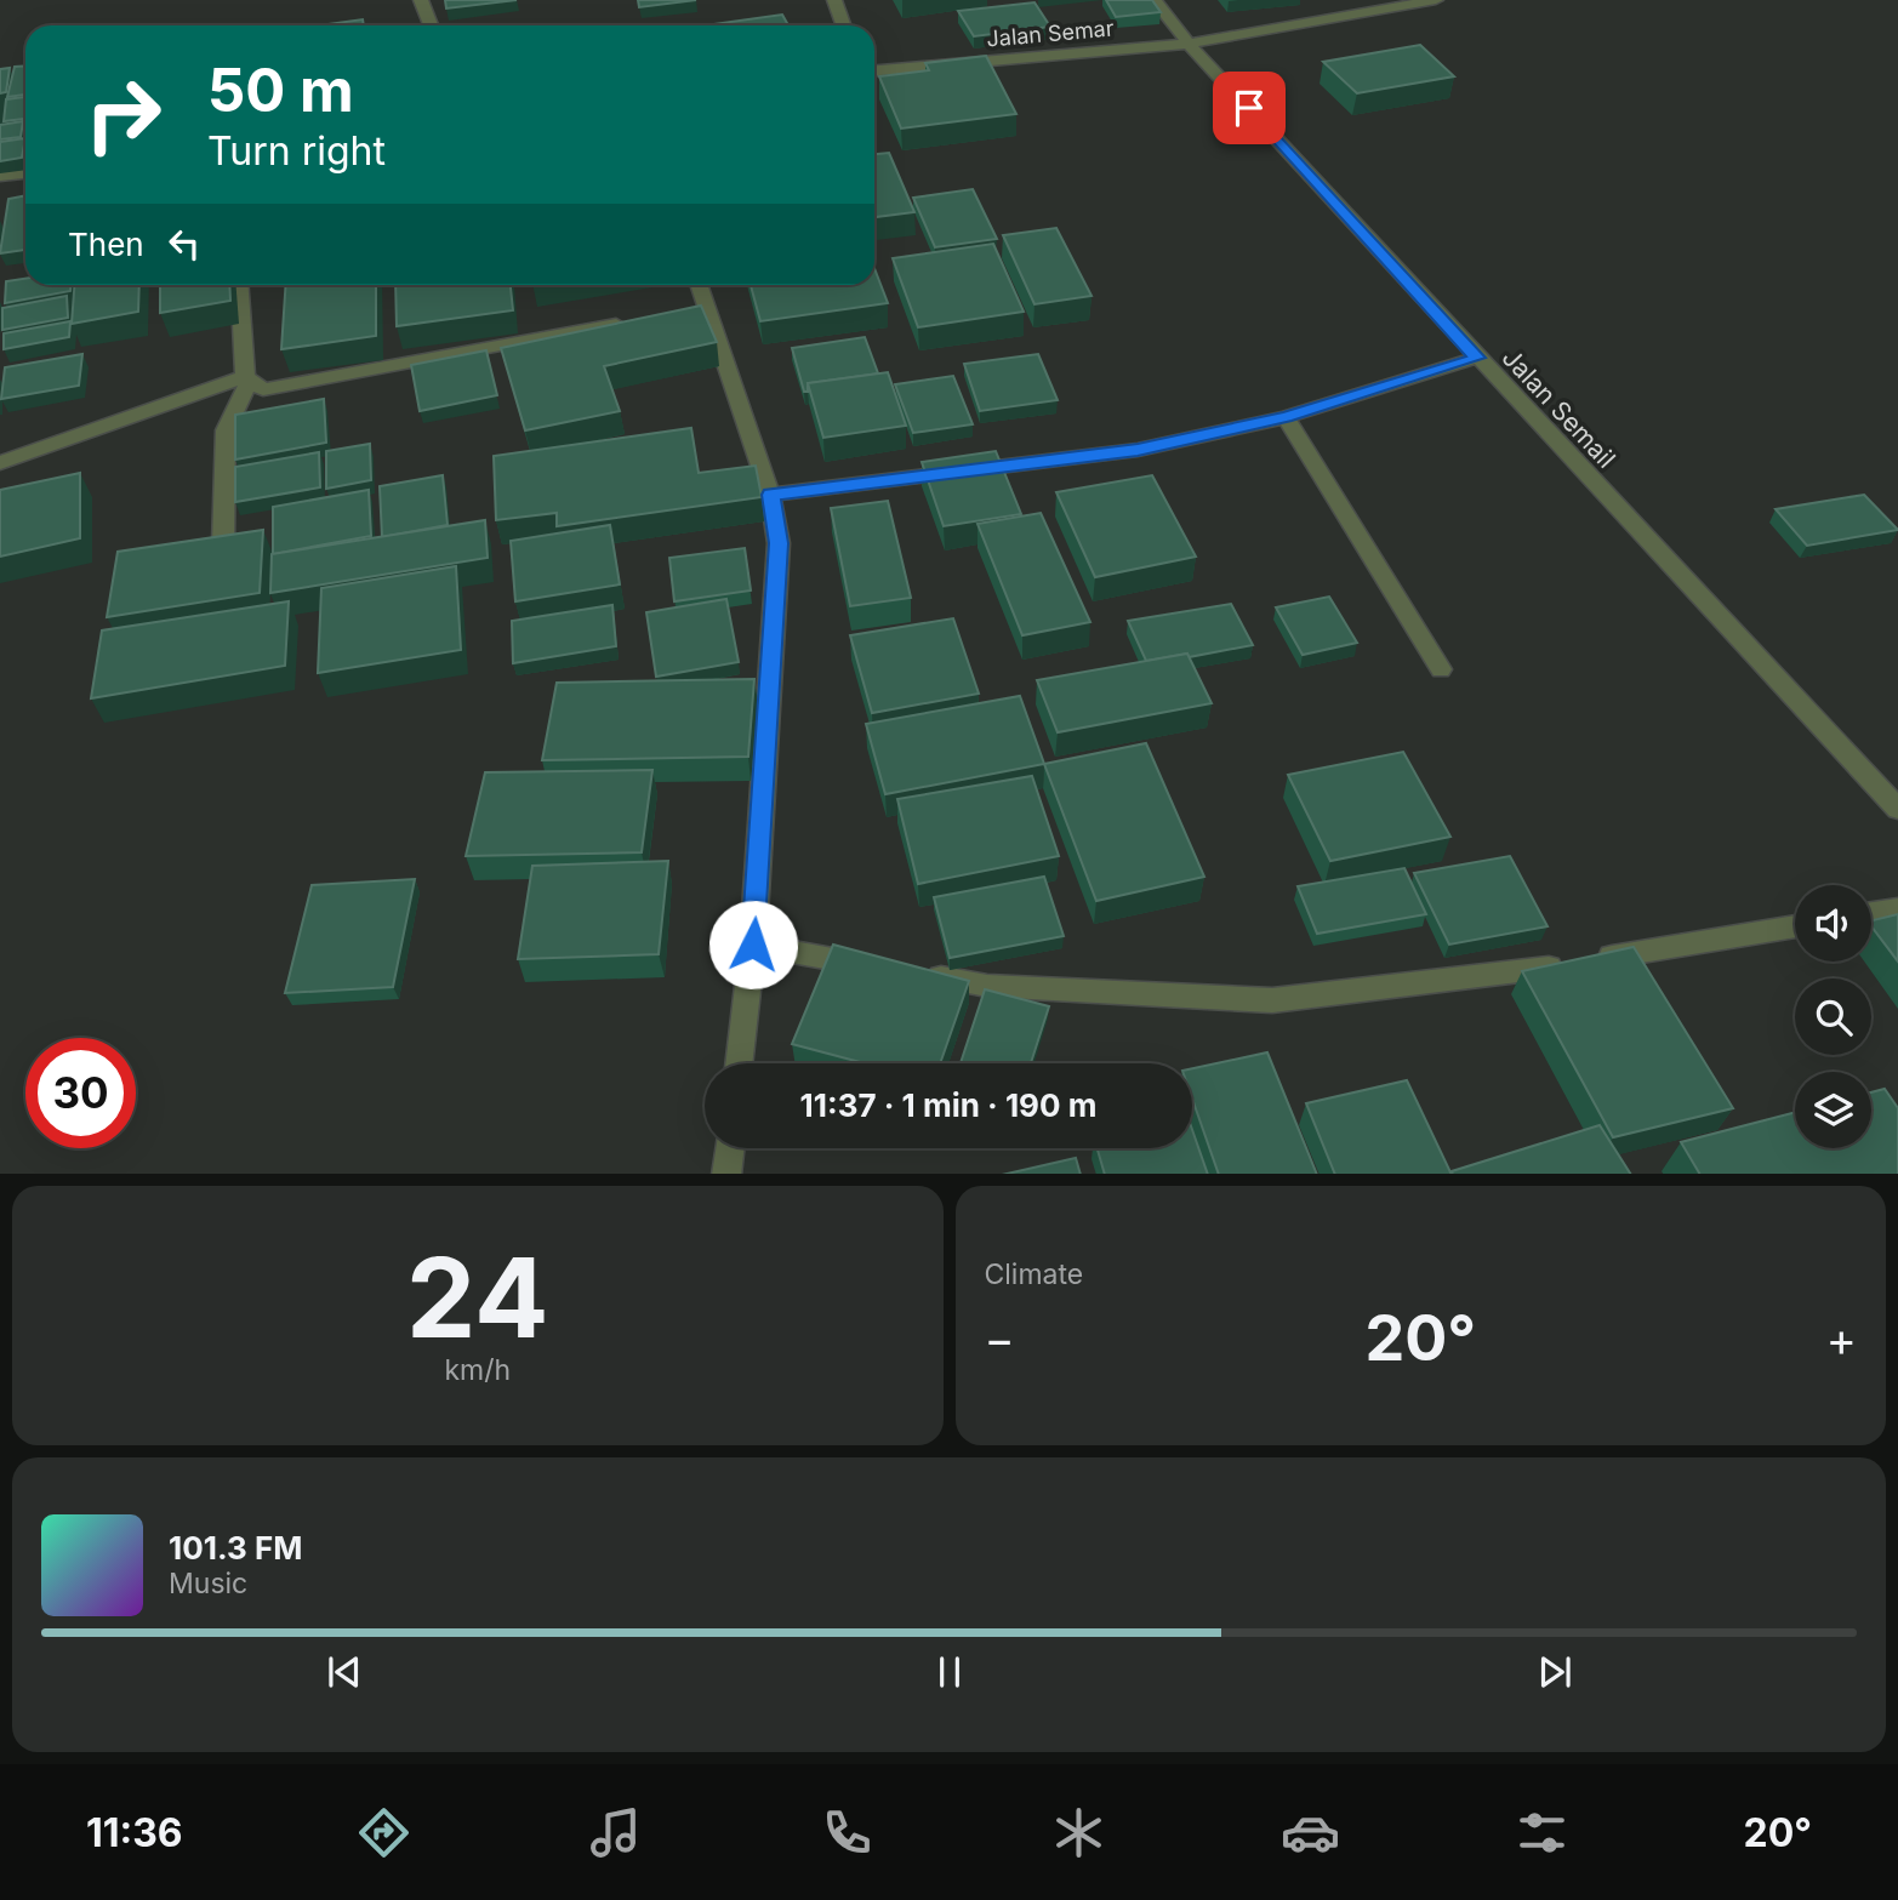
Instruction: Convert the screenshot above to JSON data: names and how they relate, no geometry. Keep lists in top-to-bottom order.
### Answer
{
  "streets": {
    "street": ["Jalan Semar", "Jalan Semail"]
  },
  "crossings": [
    ["Jalan Semar", "Jalan Semail"]
  ],
  "page": {
    "turn": ["50 m", "Turn right"],
    "then": "Then",
    "limit": "30",
    "trip": "11:37 · 1 min · 190 m",
    "tile": [
      ["24", "km/h"],
      "Climate"
    ],
    "heat": ["−", "20°", "+"],
    "song": ["101.3 FM", "Music"],
    "tabs": ["11:36", "20°"]
  }
}
